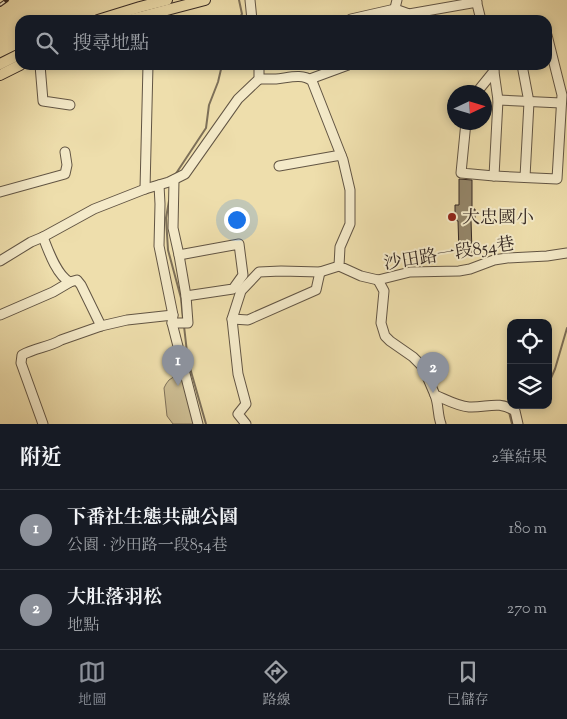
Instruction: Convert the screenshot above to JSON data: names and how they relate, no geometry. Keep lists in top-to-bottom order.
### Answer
{
  "streets": {
    "street": ["沙田路一段854巷"]
  },
  "places": ["大忠國小"],
  "north": "right",
  "page": {
    "search": "搜尋地點",
    "pins": ["1", "2"],
    "heading": ["附近", "2筆結果"],
    "list": [
      {
        "mark": "1",
        "name": "下番社生態共融公園",
        "note": "公園 · 沙田路一段854巷",
        "value": "180 m"
      },
      {
        "mark": "2",
        "name": "大肚落羽松",
        "note": "地點",
        "value": "270 m"
      }
    ],
    "nav": ["地圖", "路線", "已儲存"]
  }
}
